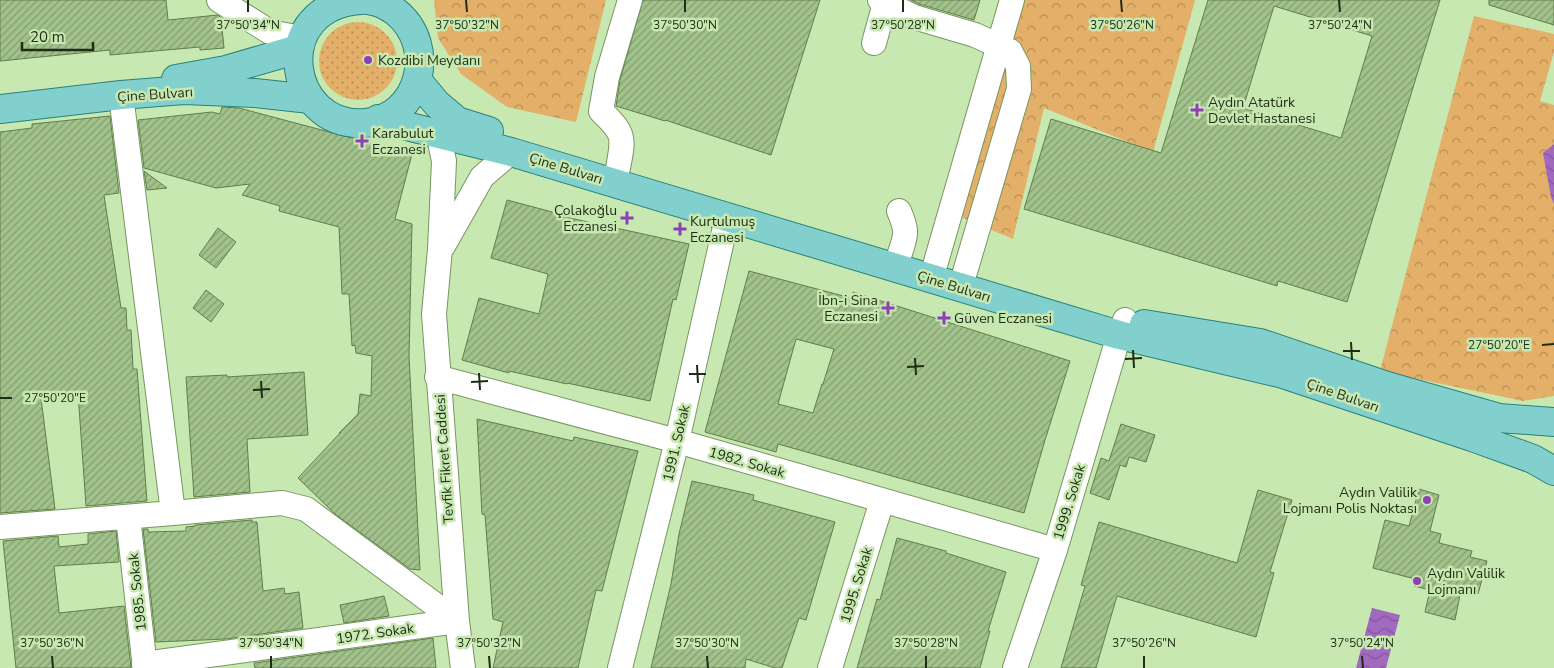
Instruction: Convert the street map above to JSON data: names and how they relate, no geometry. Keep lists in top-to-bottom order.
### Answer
{
  "streets": {
    "main road": ["Çine Bulvarı"],
    "street": [
      "1991. Sokak",
      "Tevfik Fikret Caddesi",
      "1982. Sokak",
      "1999. Sokak",
      "1995. Sokak",
      "1985. Sokak",
      "1972. Sokak"
    ]
  },
  "crossings": [
    ["Çine Bulvarı", "1991. Sokak"],
    ["Çine Bulvarı", "Tevfik Fikret Caddesi"],
    ["Çine Bulvarı", "1999. Sokak"],
    ["1991. Sokak", "1982. Sokak"],
    ["Tevfik Fikret Caddesi", "1982. Sokak"],
    ["Tevfik Fikret Caddesi", "1972. Sokak"],
    ["1982. Sokak", "1999. Sokak"],
    ["1982. Sokak", "1995. Sokak"],
    ["1985. Sokak", "1972. Sokak"]
  ],
  "places": {
    "other": ["Kozdibi Meydanı", "Aydın Valilik Lojmanı Polis Noktası", "Aydın Valilik Lojmanı"],
    "health": [
      "Aydın Atatürk Devlet Hastanesi",
      "Karabulut Eczanesi",
      "Çolakoğlu Eczanesi",
      "Kurtulmuş Eczanesi",
      "İbn-i Sina Eczanesi",
      "Güven Eczanesi"
    ]
  },
  "scale_bar": "20 m",
  "coordinates": [
    "37°50'34\"N",
    "37°50'32\"N",
    "37°50'30\"N",
    "37°50'28\"N",
    "37°50'26\"N",
    "37°50'24\"N",
    "27°50'20\"E",
    "37°50'36\"N"
  ]
}
